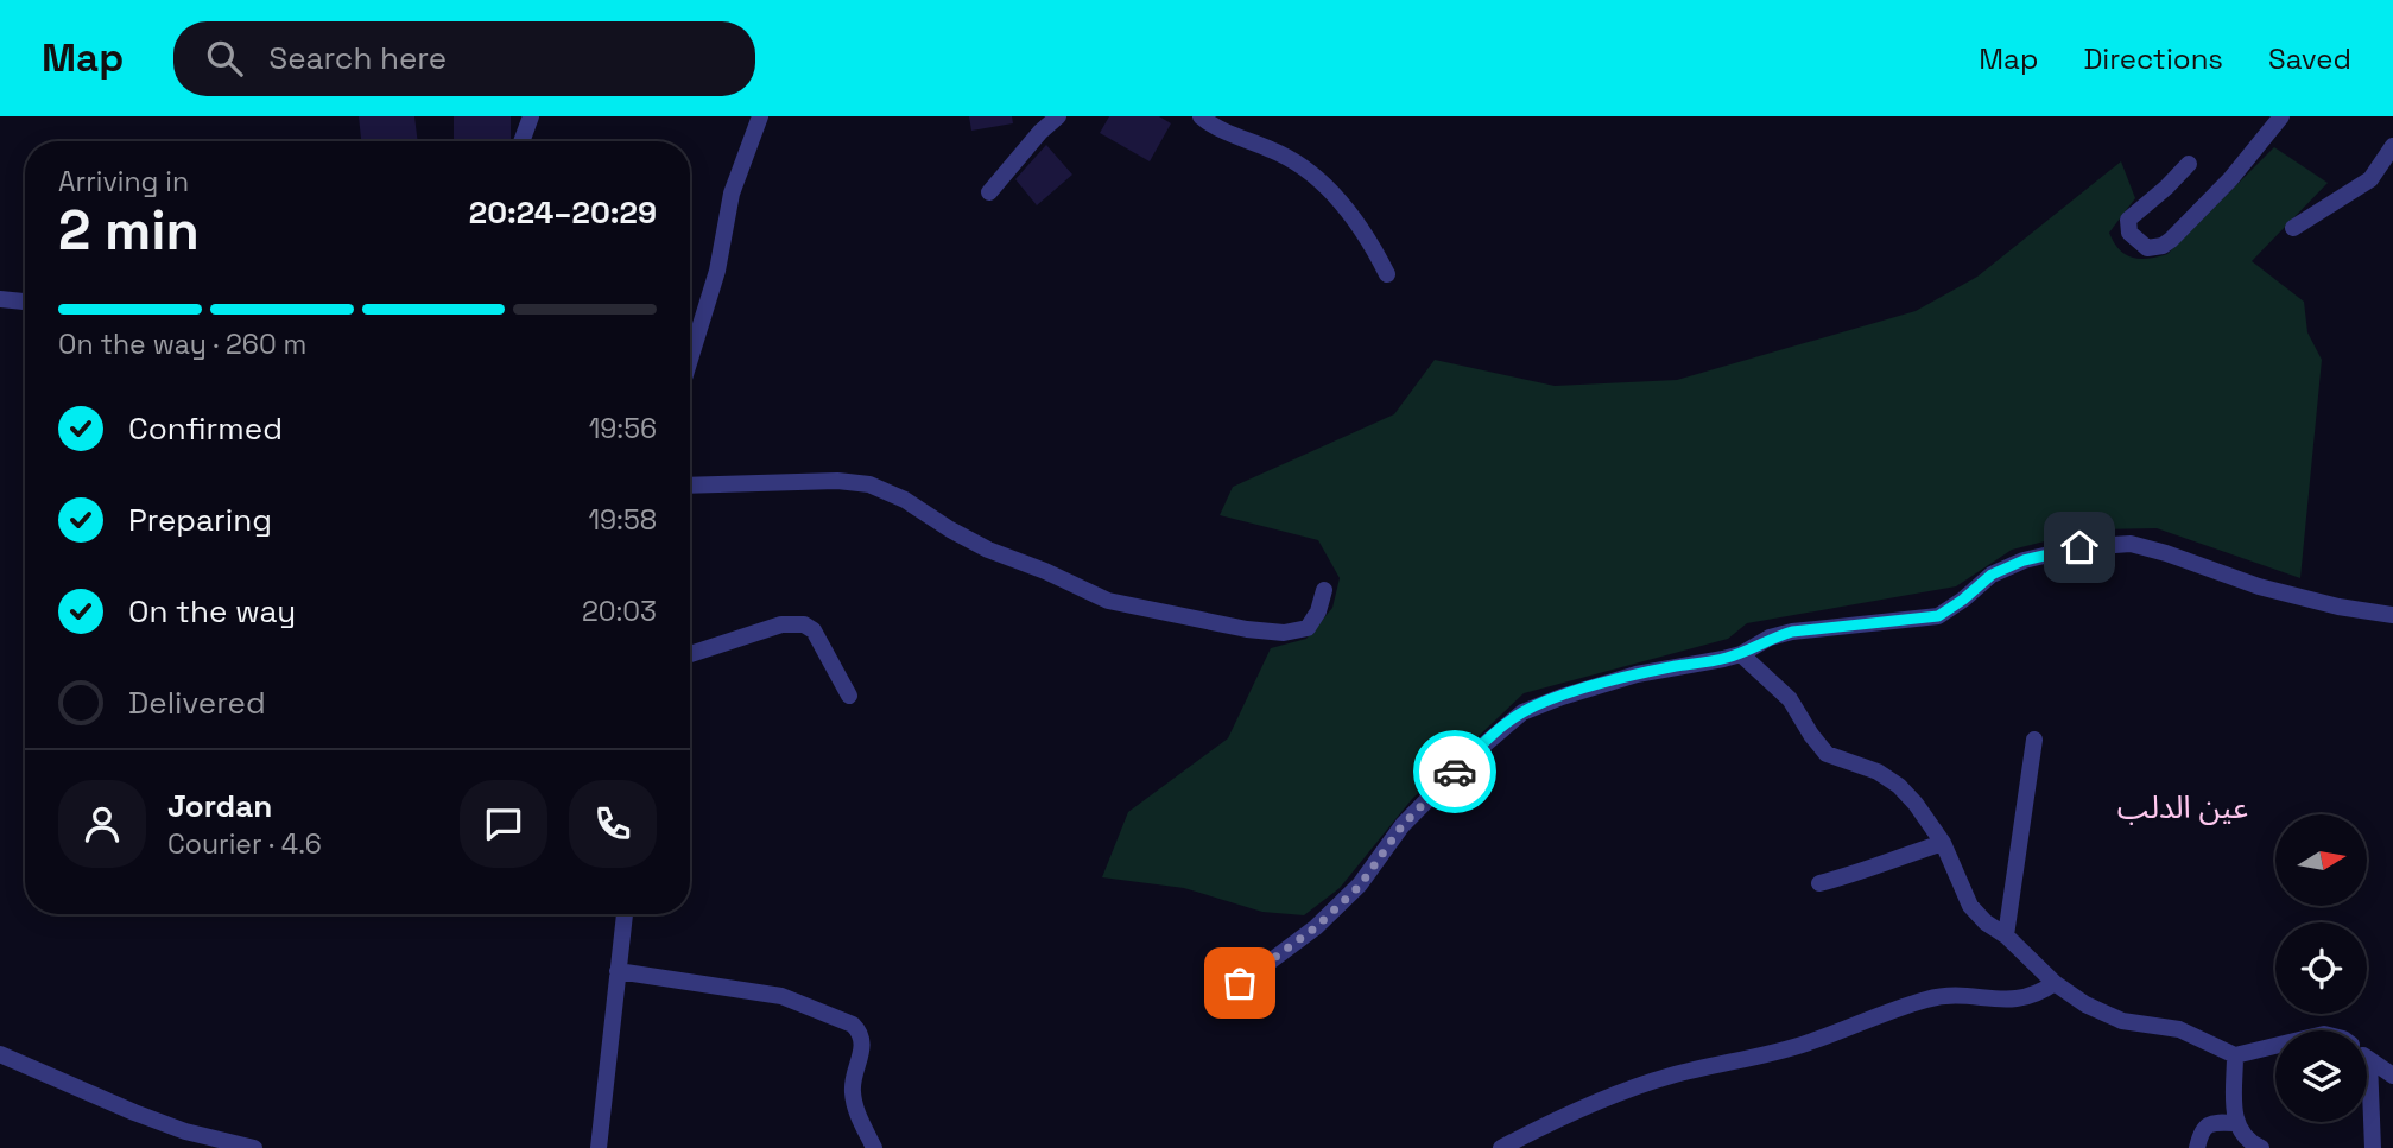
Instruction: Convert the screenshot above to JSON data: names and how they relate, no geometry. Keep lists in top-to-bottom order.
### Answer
{
  "districts": ["عين الدلب"],
  "north": "right",
  "page": {
    "header": "Map",
    "search": "Search here",
    "nav": ["Map", "Directions", "Saved"],
    "heading": ["2 min", "Arriving in", "20:24–20:29"],
    "panel": ["Jordan", "Courier · 4.6"],
    "bar": "On the way · 260 m",
    "list": [
      ["Confirmed", "19:56"],
      ["Preparing", "19:58"],
      ["On the way", "20:03"],
      "Delivered"
    ]
  }
}
